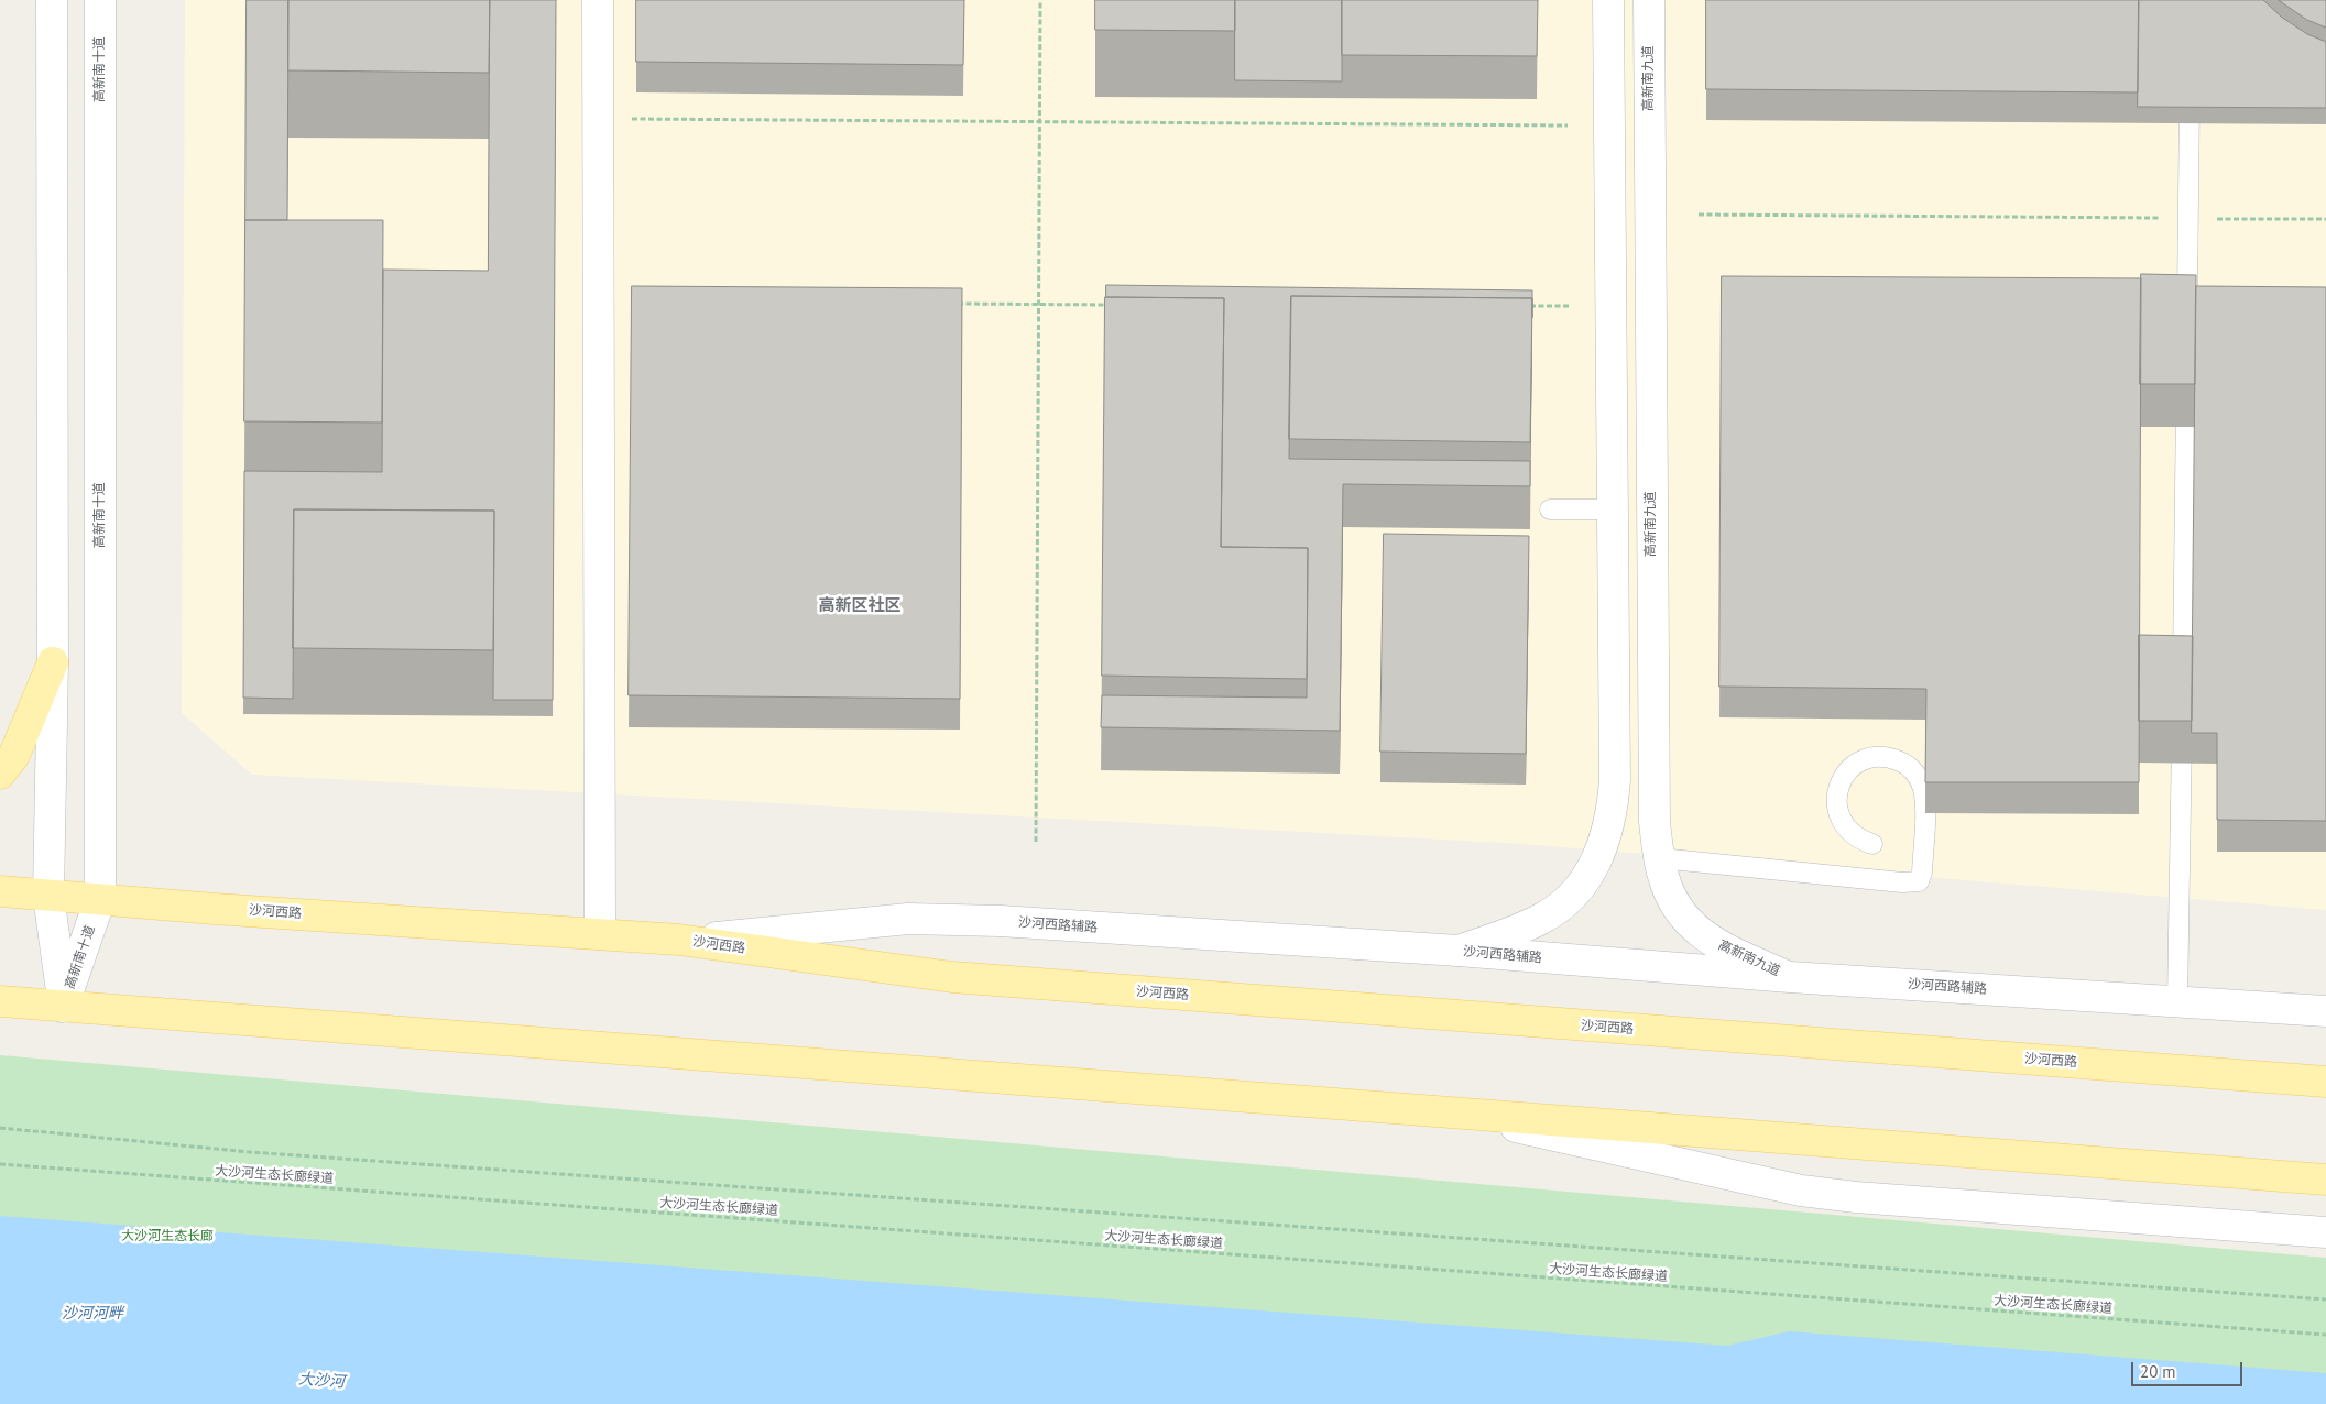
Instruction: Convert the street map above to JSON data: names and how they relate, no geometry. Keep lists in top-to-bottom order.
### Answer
{
  "streets": {
    "main road": [
      "高新南十道",
      "高新南九道",
      "沙河西路",
      "沙河西路辅路"
    ],
    "path": ["大沙河生态长廊绿道"]
  },
  "crossings": [
    ["高新南十道", "沙河西路"],
    ["高新南九道", "沙河西路辅路"],
    ["沙河西路", "沙河西路辅路"]
  ],
  "districts": ["高新区社区"],
  "water": ["沙河河畔", "大沙河"],
  "parks": ["大沙河生态长廊"],
  "scale_bar": "20 m"
}
